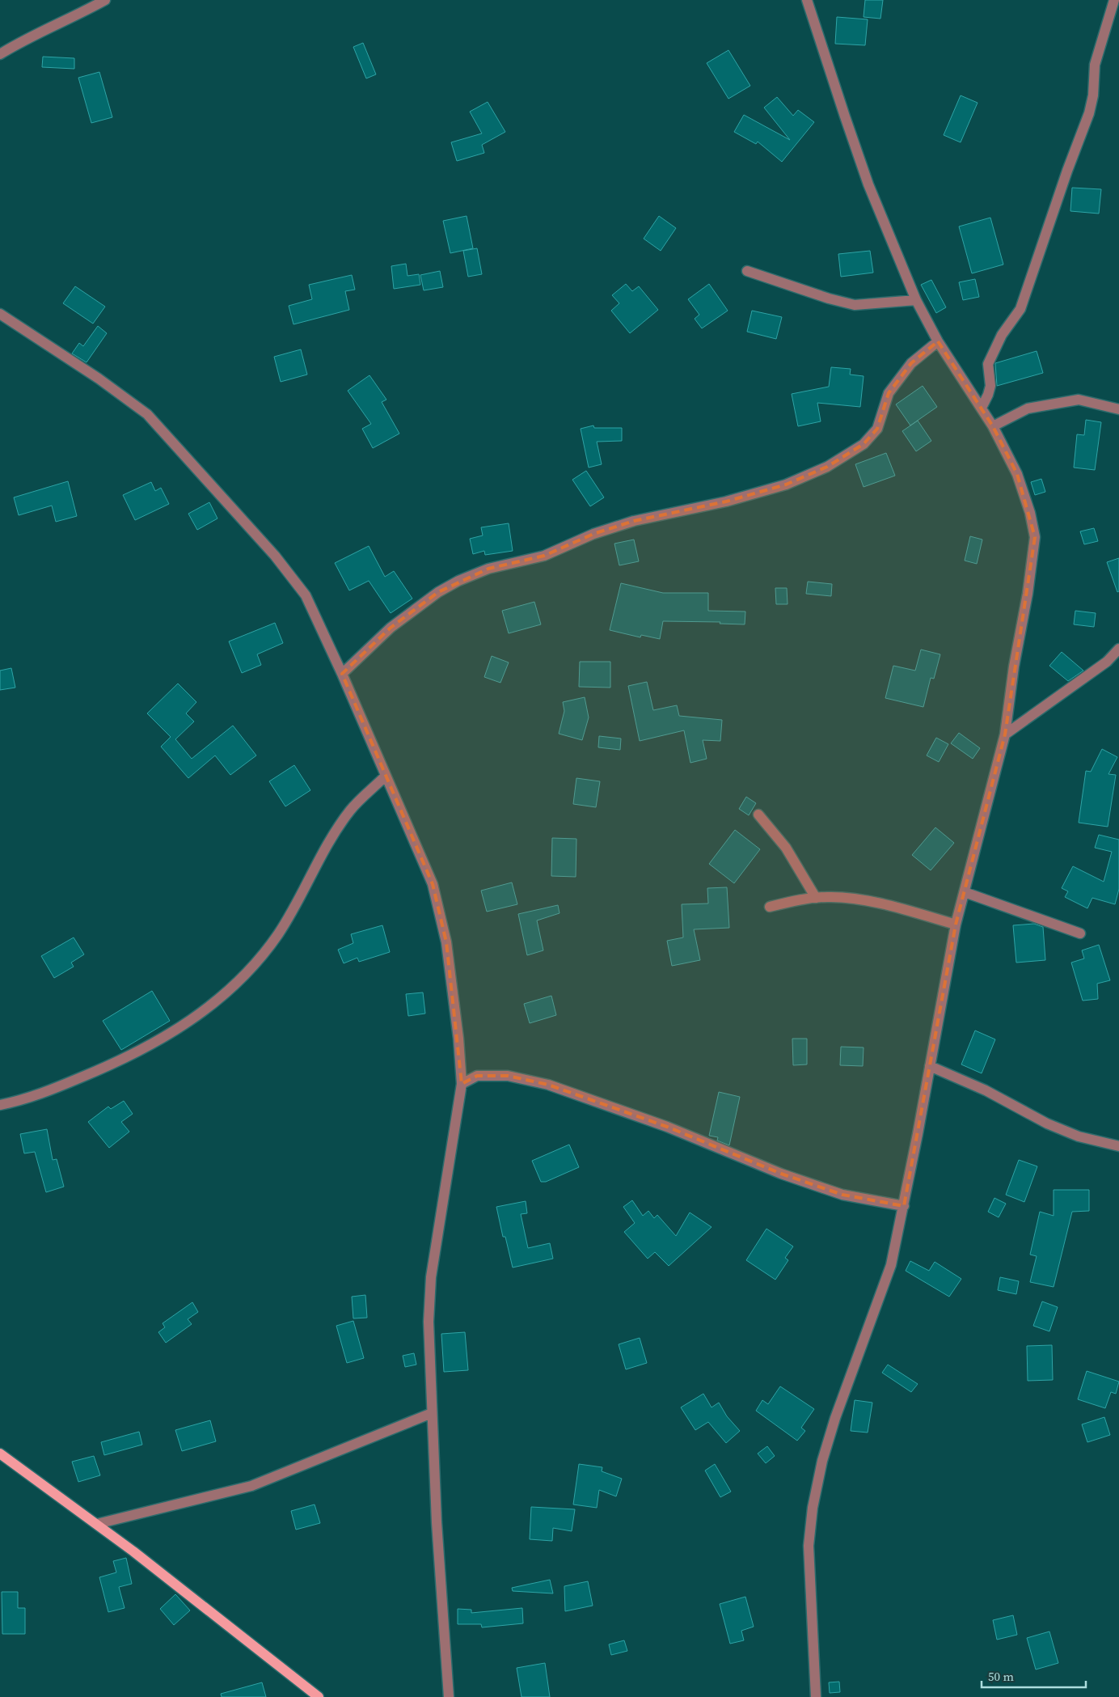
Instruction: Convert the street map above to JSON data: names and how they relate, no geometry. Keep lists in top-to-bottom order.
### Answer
{
  "scale_bar": "50 m"
}
